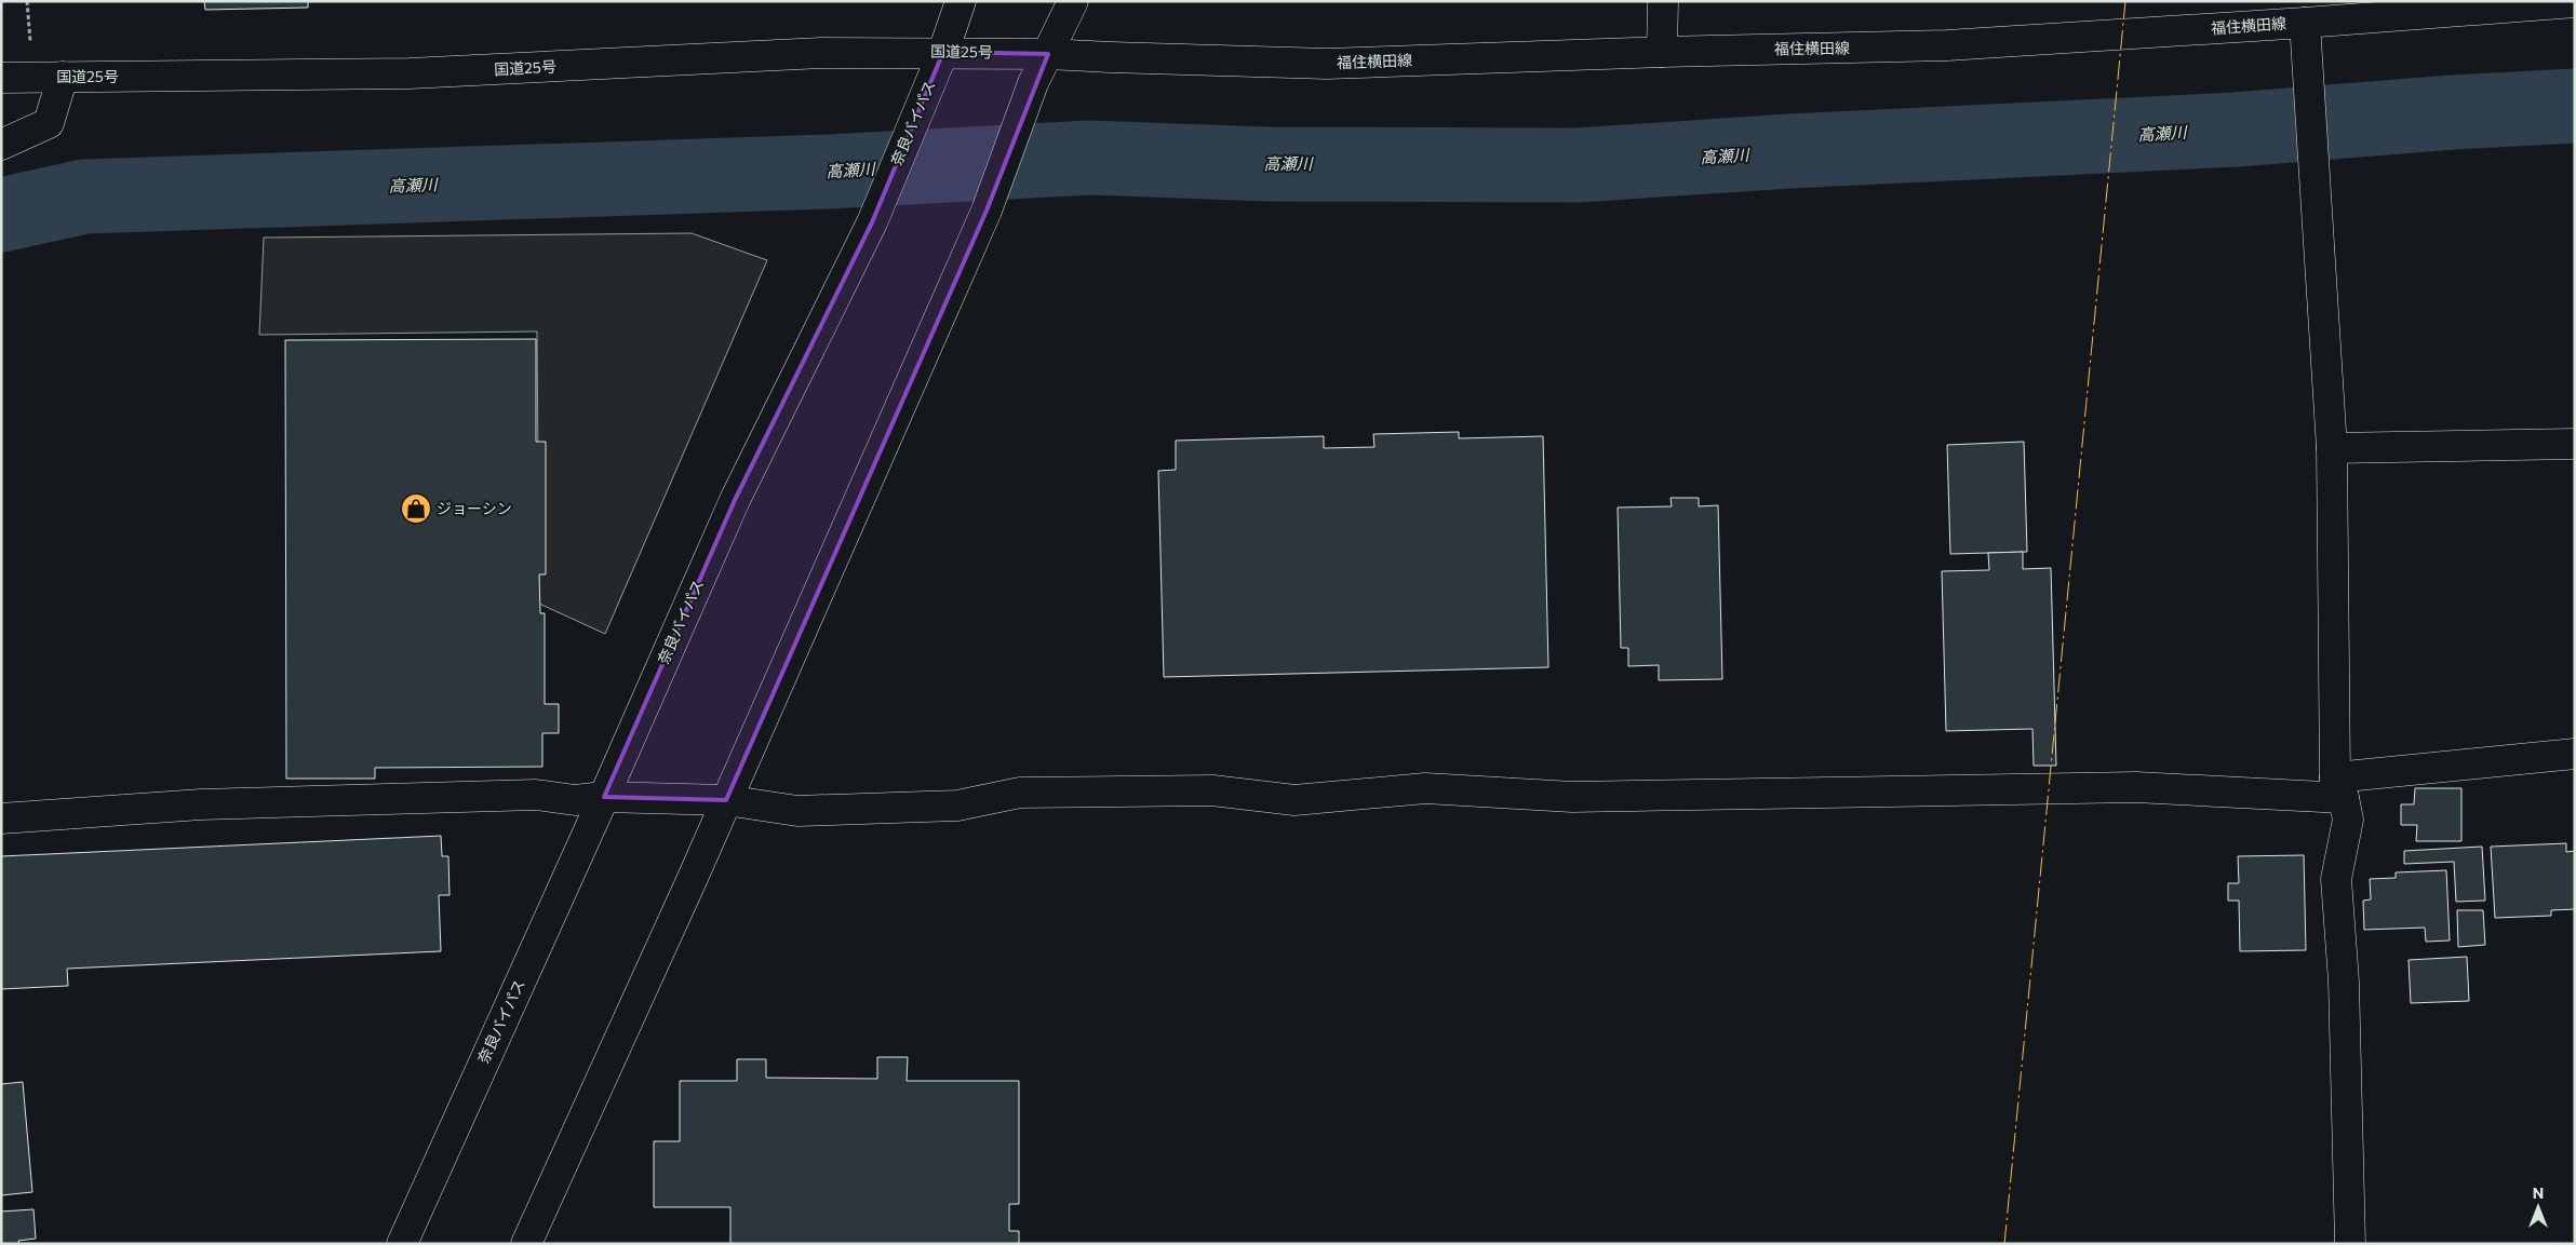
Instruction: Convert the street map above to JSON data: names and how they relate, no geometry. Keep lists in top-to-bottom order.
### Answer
{
  "streets": {
    "main road": ["福住横田線", "国道25号", "奈良バイパス"]
  },
  "crossings": [
    ["福住横田線", "国道25号"],
    ["国道25号", "奈良バイパス"]
  ],
  "water": ["高瀬川"],
  "places": {
    "shop": ["ジョーシン"]
  },
  "north": "top"
}
